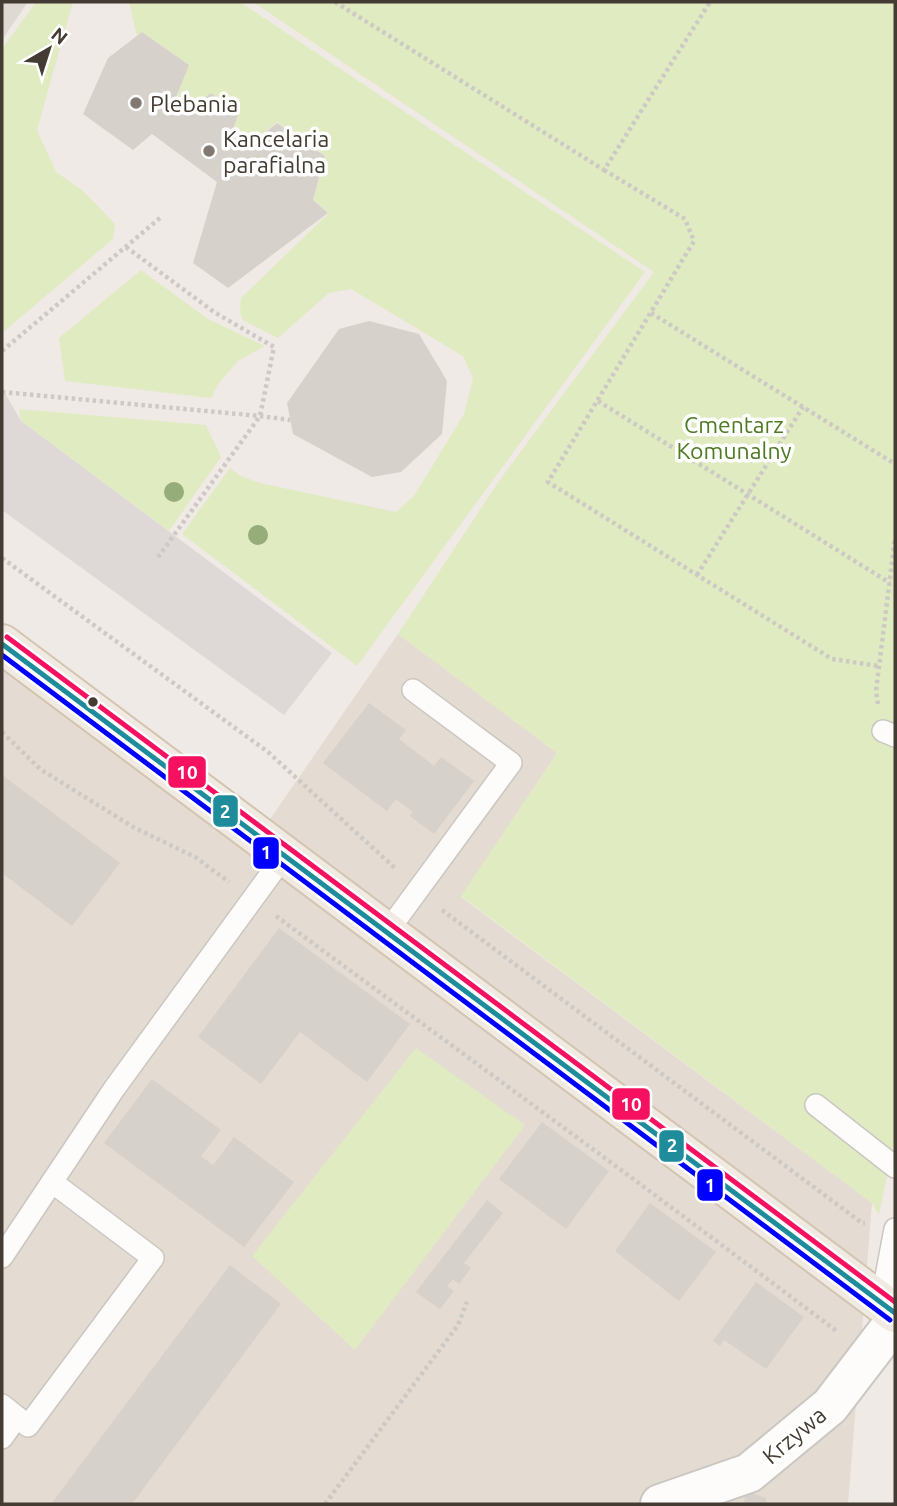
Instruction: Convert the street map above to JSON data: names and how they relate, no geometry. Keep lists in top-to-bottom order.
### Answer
{
  "streets": {
    "street": ["Krzywa"]
  },
  "parks": ["Cmentarz Komunalny"],
  "places": ["Plebania", "Kancelaria parafialna"],
  "lines": ["transit line 10", "transit line 2", "transit line 1"],
  "north": "top right"
}
